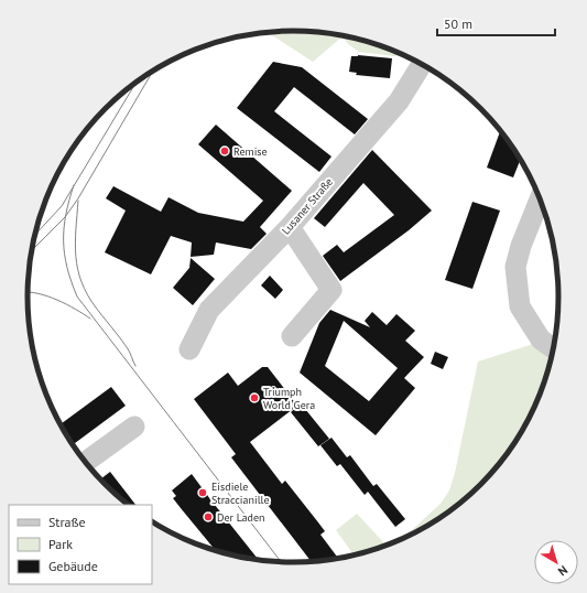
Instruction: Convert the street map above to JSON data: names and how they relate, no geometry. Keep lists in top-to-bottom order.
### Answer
{
  "streets": {
    "street": ["Lusaner Straße"]
  },
  "places": [
    "Remise",
    "Triumph World Gera",
    "Eisdiele Straccianille",
    "Der Laden"
  ],
  "legend": ["Straße", "Park", "Gebäude"],
  "scale_bar": "50 m",
  "north": "bottom right"
}
